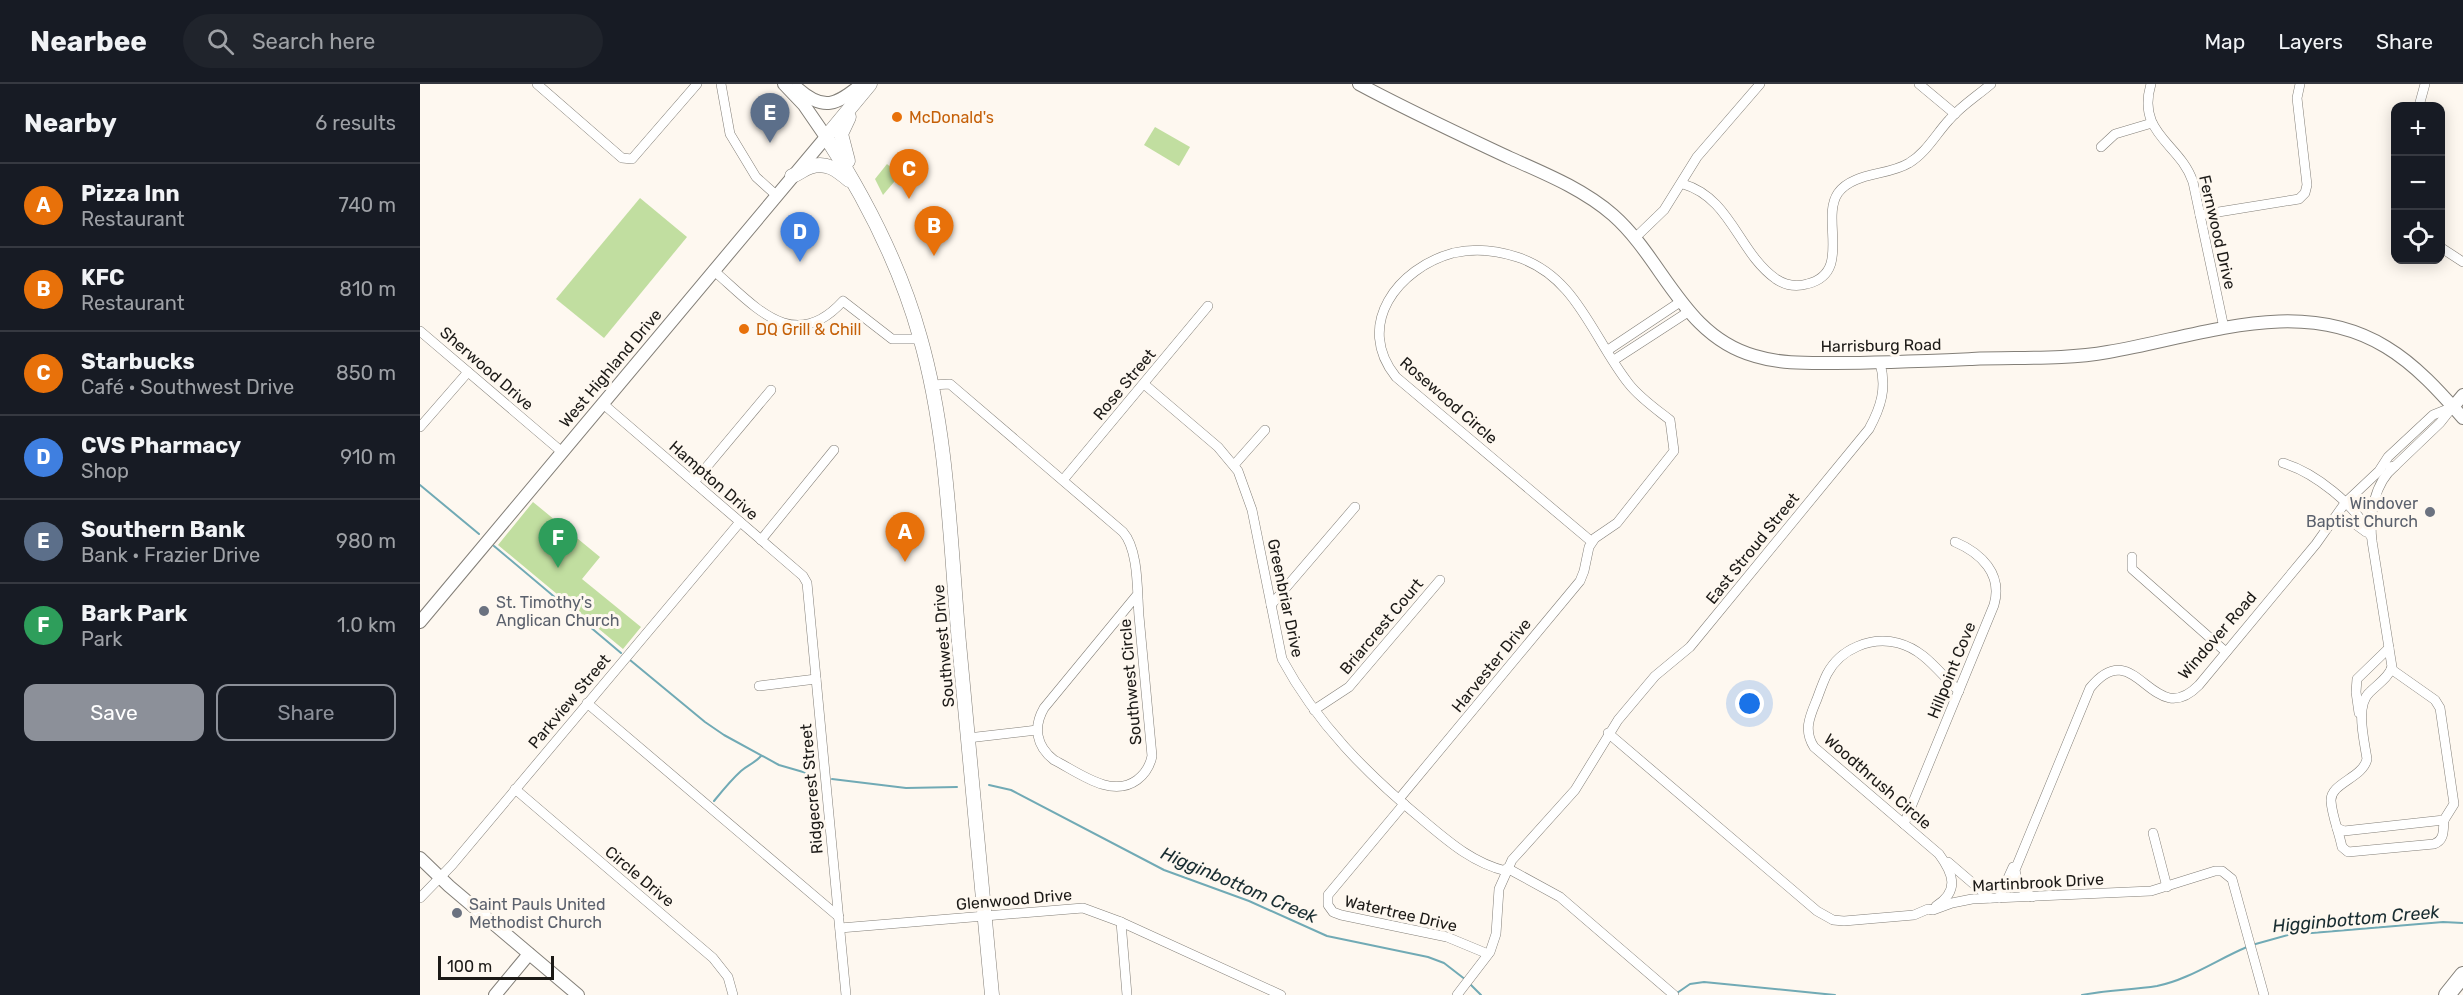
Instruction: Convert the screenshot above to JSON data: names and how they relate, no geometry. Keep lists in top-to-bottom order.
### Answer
{
  "streets": {
    "main road": [
      "Harrisburg Road",
      "West Highland Drive",
      "Windover Road",
      "Southwest Drive"
    ],
    "street": [
      "Fernwood Drive",
      "Sherwood Drive",
      "Rose Street",
      "Rosewood Circle",
      "Hampton Drive",
      "East Stroud Street",
      "Greenbriar Drive",
      "Briarcrest Court",
      "Harvester Drive",
      "Hillpoint Cove",
      "Southwest Circle",
      "Parkview Street",
      "Woodthrush Circle",
      "Ridgecrest Street",
      "Circle Drive",
      "Martinbrook Drive",
      "Glenwood Drive",
      "Watertree Drive"
    ]
  },
  "crossings": [
    ["Fernwood Drive", "Harrisburg Road"],
    ["Harrisburg Road", "East Stroud Street"],
    ["Harrisburg Road", "Windover Road"],
    ["Sherwood Drive", "West Highland Drive"],
    ["West Highland Drive", "Hampton Drive"],
    ["West Highland Drive", "Southwest Drive"],
    ["Rose Street", "Greenbriar Drive"],
    ["Rose Street", "Southwest Circle"],
    ["Rosewood Circle", "Harvester Drive"],
    ["Hampton Drive", "Parkview Street"],
    ["Hampton Drive", "Ridgecrest Street"],
    ["East Stroud Street", "Greenbriar Drive"],
    ["East Stroud Street", "Martinbrook Drive"],
    ["East Stroud Street", "Watertree Drive"],
    ["Greenbriar Drive", "Briarcrest Court"],
    ["Greenbriar Drive", "Harvester Drive"],
    ["Greenbriar Drive", "Watertree Drive"],
    ["Windover Road", "Woodthrush Circle"],
    ["Windover Road", "Martinbrook Drive"],
    ["Southwest Drive", "Southwest Circle"],
    ["Southwest Drive", "Glenwood Drive"],
    ["Harvester Drive", "Watertree Drive"],
    ["Hillpoint Cove", "Woodthrush Circle"],
    ["Parkview Street", "Circle Drive"],
    ["Woodthrush Circle", "Martinbrook Drive"],
    ["Ridgecrest Street", "Glenwood Drive"]
  ],
  "water": ["Higginbottom Creek"],
  "places": [
    "McDonald's",
    "DQ Grill & Chill",
    "Windover Baptist Church",
    "St. Timothy's Anglican Church",
    "Saint Pauls United Methodist Church"
  ],
  "scale_bar": "100 m",
  "page": {
    "header": "Nearbee",
    "search": "Search here",
    "nav": ["Map", "Layers", "Share"],
    "heading": ["Nearby", "6 results"],
    "pins": [
      "E",
      "C",
      "B",
      "D",
      "A",
      "F"
    ],
    "map_buttons": ["+", "−"],
    "list": [
      {
        "mark": "A",
        "name": "Pizza Inn",
        "note": "Restaurant",
        "value": "740 m"
      },
      {
        "mark": "B",
        "name": "KFC",
        "note": "Restaurant",
        "value": "810 m"
      },
      {
        "mark": "C",
        "name": "Starbucks",
        "note": "Café · Southwest Drive",
        "value": "850 m"
      },
      {
        "mark": "D",
        "name": "CVS Pharmacy",
        "note": "Shop",
        "value": "910 m"
      },
      {
        "mark": "E",
        "name": "Southern Bank",
        "note": "Bank · Frazier Drive",
        "value": "980 m"
      },
      {
        "mark": "F",
        "name": "Bark Park",
        "note": "Park",
        "value": "1.0 km"
      }
    ],
    "buttons": ["Save", "Share"],
    "scale": "100 m"
  }
}
